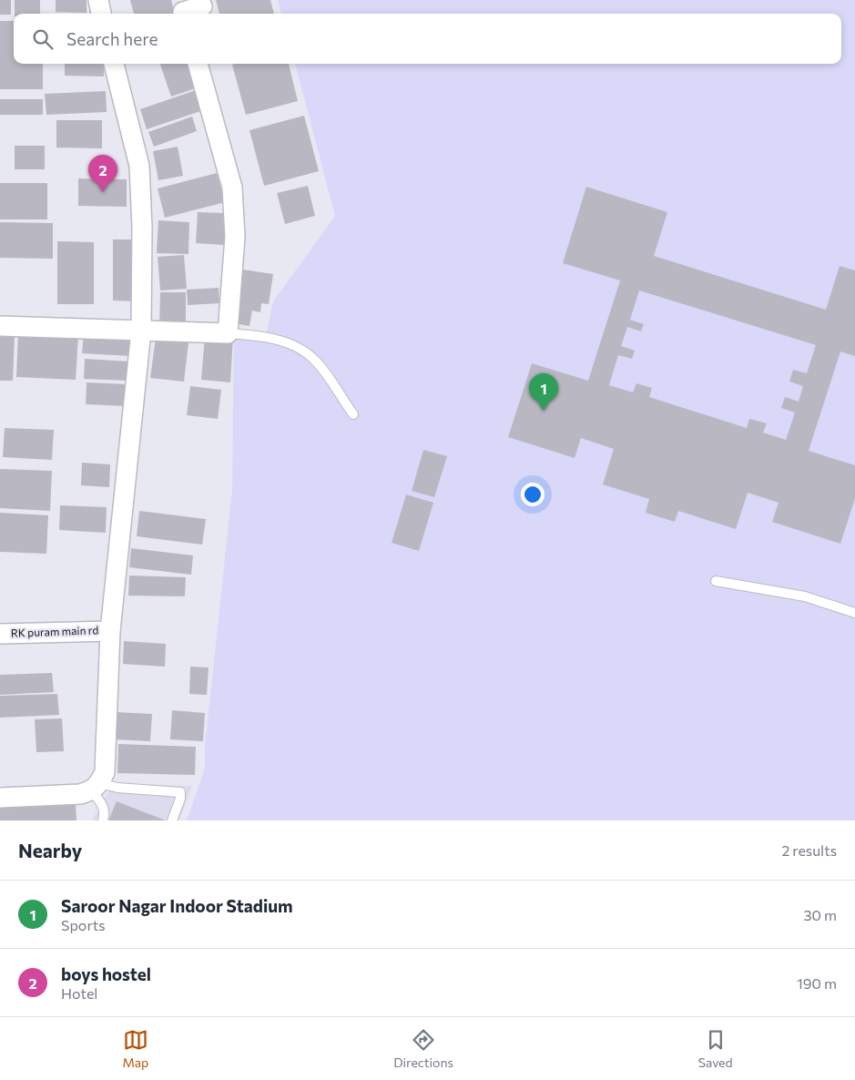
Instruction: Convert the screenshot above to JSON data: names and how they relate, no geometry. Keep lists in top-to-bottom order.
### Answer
{
  "streets": {
    "street": ["RK puram main rd"]
  },
  "page": {
    "search": "Search here",
    "pins": ["2", "1"],
    "heading": ["Nearby", "2 results"],
    "list": [
      {
        "mark": "1",
        "name": "Saroor Nagar Indoor Stadium",
        "note": "Sports",
        "value": "30 m"
      },
      {
        "mark": "2",
        "name": "boys hostel",
        "note": "Hotel",
        "value": "190 m"
      }
    ],
    "nav": ["Map", "Directions", "Saved"]
  }
}
